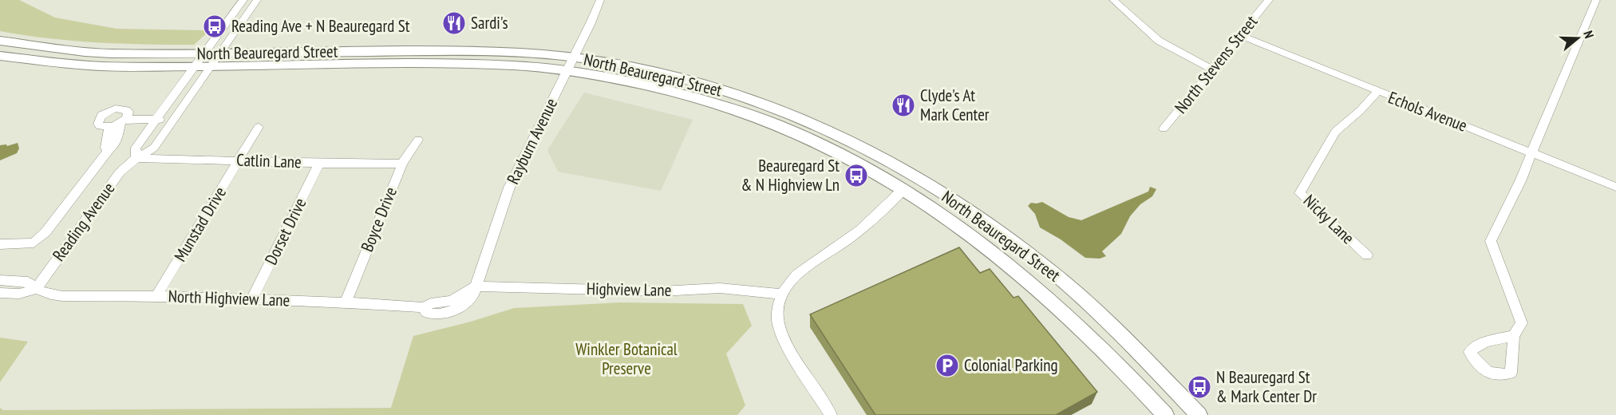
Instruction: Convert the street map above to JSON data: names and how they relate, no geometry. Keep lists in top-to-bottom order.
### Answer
{
  "streets": {
    "main road": ["North Beauregard Street"],
    "street": [
      "North Stevens Street",
      "Echols Avenue",
      "Rayburn Avenue",
      "Catlin Lane",
      "Boyce Drive",
      "Nicky Lane",
      "Reading Avenue",
      "Munstad Drive",
      "Dorset Drive",
      "Highview Lane",
      "North Highview Lane"
    ]
  },
  "crossings": [
    ["North Beauregard Street", "Rayburn Avenue"],
    ["North Beauregard Street", "Reading Avenue"],
    ["North Stevens Street", "Echols Avenue"],
    ["Echols Avenue", "Nicky Lane"],
    ["Rayburn Avenue", "Highview Lane"],
    ["Rayburn Avenue", "North Highview Lane"],
    ["Catlin Lane", "Boyce Drive"],
    ["Catlin Lane", "Reading Avenue"],
    ["Catlin Lane", "Munstad Drive"],
    ["Catlin Lane", "Dorset Drive"],
    ["Boyce Drive", "North Highview Lane"],
    ["Reading Avenue", "North Highview Lane"],
    ["Munstad Drive", "North Highview Lane"],
    ["Dorset Drive", "North Highview Lane"],
    ["Highview Lane", "North Highview Lane"]
  ],
  "parks": ["Winkler Botanical Preserve"],
  "places": {
    "restaurant": ["Sardi's", "Clyde's At Mark Center"],
    "bus stop": ["Reading Ave + N Beauregard St", "Beauregard St & N Highview Ln", "N Beauregard St & Mark Center Dr"],
    "parking": ["Colonial Parking"]
  },
  "north": "right"
}
